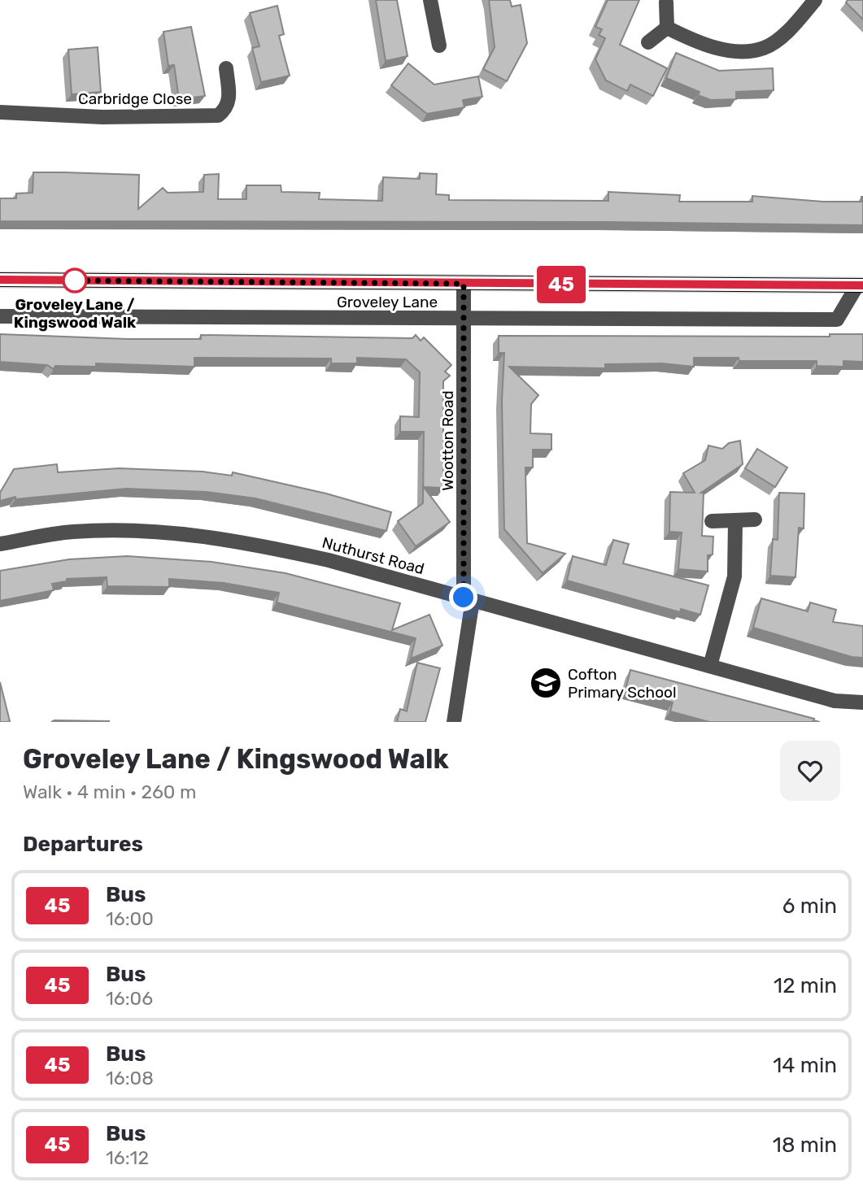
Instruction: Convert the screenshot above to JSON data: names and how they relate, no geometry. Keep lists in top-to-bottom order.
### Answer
{
  "streets": {
    "main road": ["Groveley Lane"],
    "street": ["Carbridge Close", "Wootton Road", "Nuthurst Road"]
  },
  "crossings": [
    ["Groveley Lane", "Wootton Road"],
    ["Wootton Road", "Nuthurst Road"]
  ],
  "places": {
    "other": ["Groveley Lane / Kingswood Walk"],
    "school or university": ["Cofton Primary School"]
  },
  "lines": ["bus line 45"],
  "page": {
    "on_map": "45",
    "heading": [
      ["Groveley Lane / Kingswood Walk", "Walk · 4 min · 260 m"],
      "Departures"
    ],
    "list": [
      {
        "mark": "45",
        "name": "Bus",
        "note": "16:00",
        "value": "6 min"
      },
      {
        "mark": "45",
        "name": "Bus",
        "note": "16:06",
        "value": "12 min"
      },
      {
        "mark": "45",
        "name": "Bus",
        "note": "16:08",
        "value": "14 min"
      },
      {
        "mark": "45",
        "name": "Bus",
        "note": "16:12",
        "value": "18 min"
      }
    ]
  }
}
